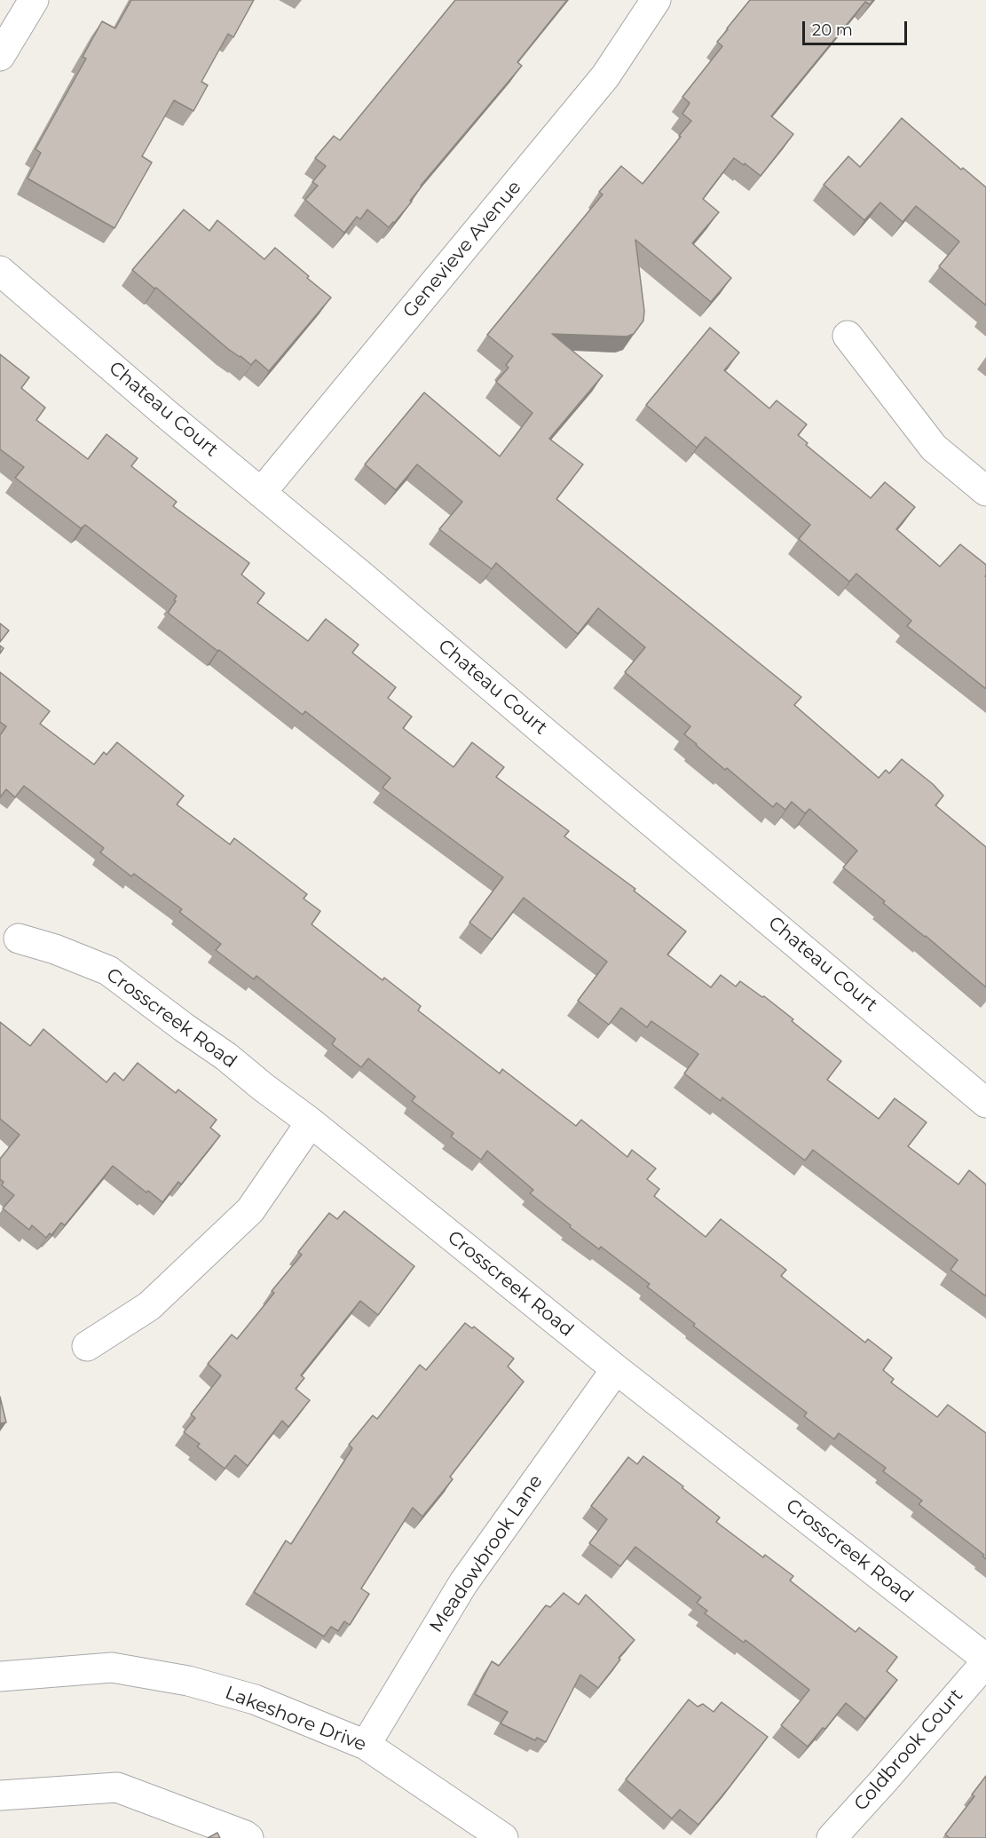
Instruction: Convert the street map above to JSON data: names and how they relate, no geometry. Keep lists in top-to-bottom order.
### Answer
{
  "streets": {
    "street": [
      "Genevieve Avenue",
      "Chateau Court",
      "Crosscreek Road",
      "Meadowbrook Lane",
      "Lakeshore Drive",
      "Coldbrook Court"
    ]
  },
  "crossings": [
    ["Genevieve Avenue", "Chateau Court"],
    ["Crosscreek Road", "Meadowbrook Lane"],
    ["Crosscreek Road", "Coldbrook Court"],
    ["Meadowbrook Lane", "Lakeshore Drive"]
  ],
  "scale_bar": "20 m"
}
